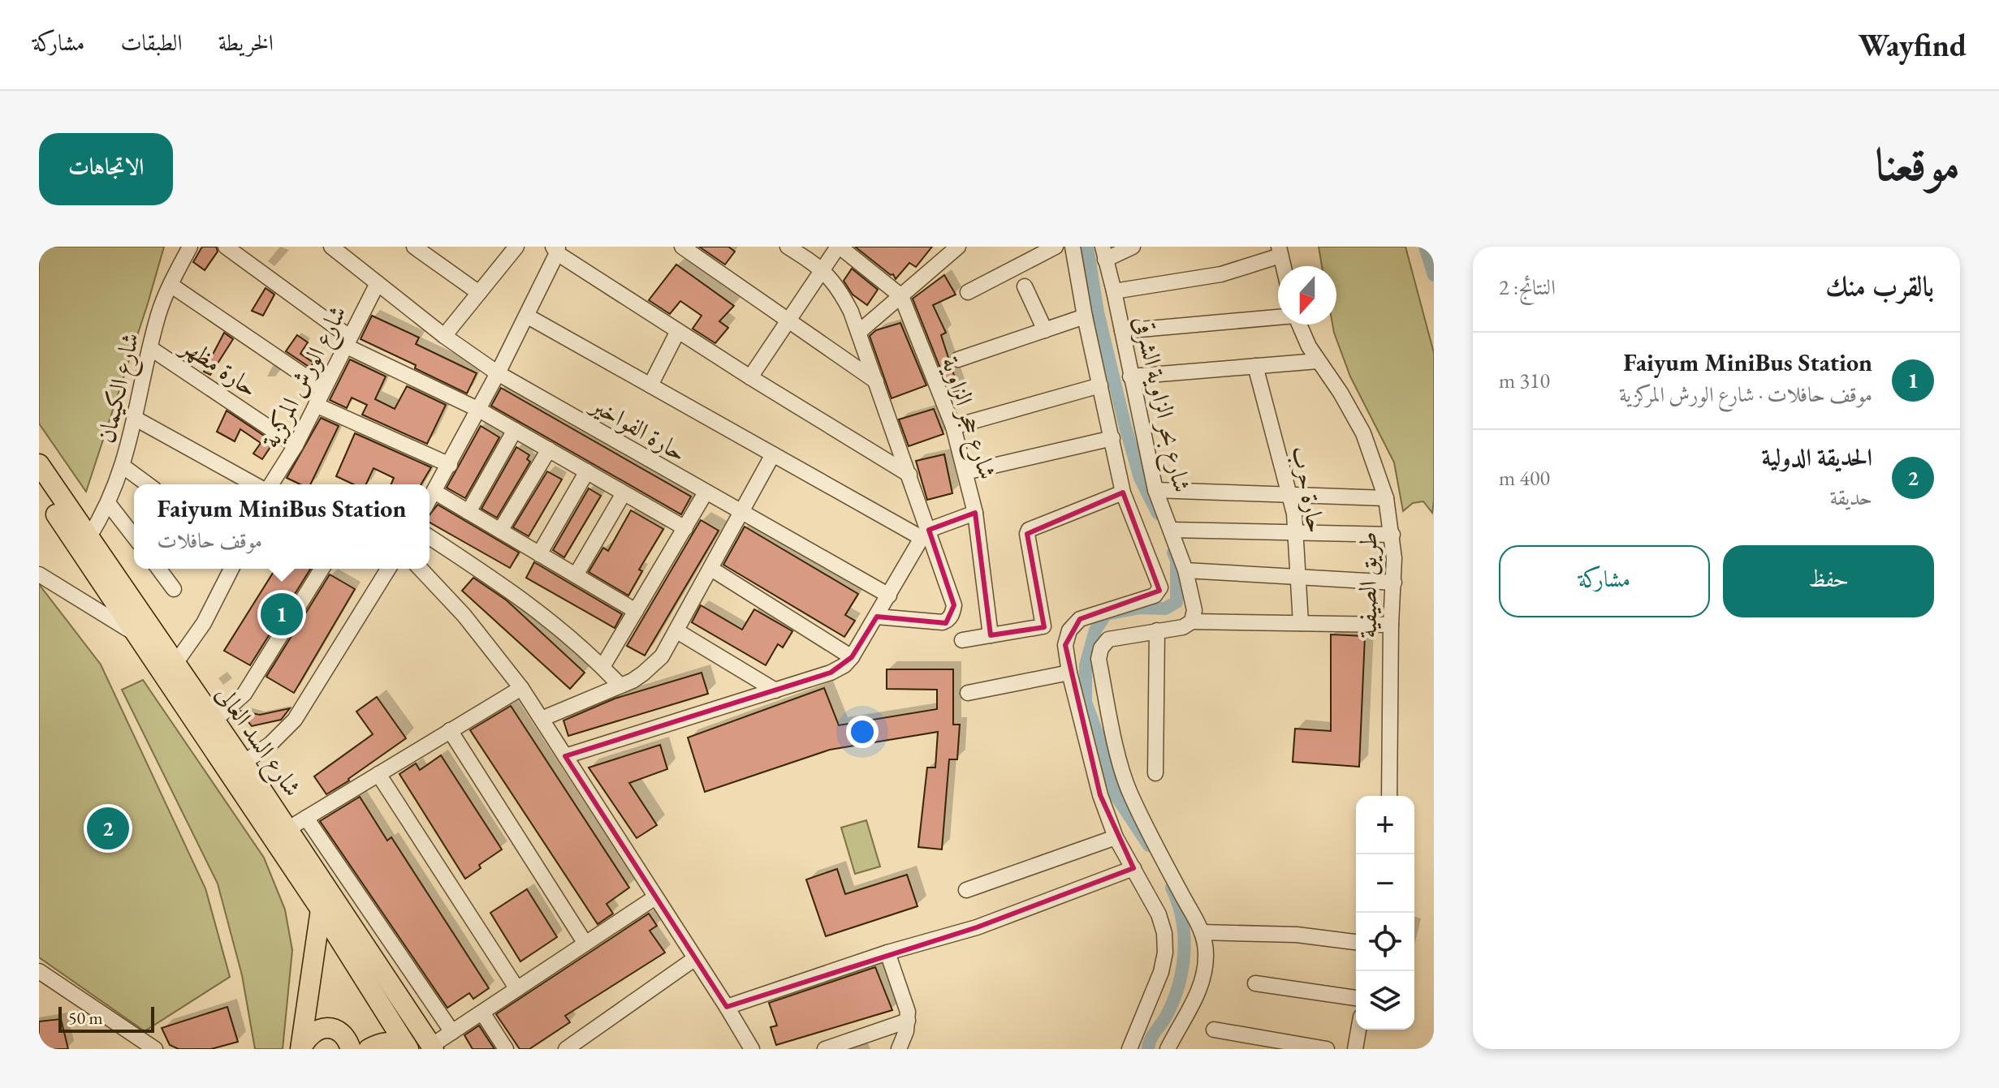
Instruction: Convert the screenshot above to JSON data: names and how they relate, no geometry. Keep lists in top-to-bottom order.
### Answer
{
  "streets": {
    "main road": ["شارع السد العالى"],
    "street": [
      "حارة مظهر",
      "شارع الورش المركزية",
      "شارع الكيمان",
      "شارع بحر الزاوية الشرقى",
      "شارع حجر الزاوية",
      "حارة الفواخير",
      "حارة حرب",
      "طريق الصيفية"
    ]
  },
  "crossings": [
    ["حارة مظهر", "شارع الورش المركزية"],
    ["حارة مظهر", "شارع الكيمان"],
    ["شارع الورش المركزية", "حارة الفواخير"],
    ["شارع الكيمان", "شارع السد العالى"]
  ],
  "scale_bar": "50 m",
  "north": "bottom",
  "page": {
    "header": "Wayfind",
    "nav": ["الخريطة", "الطبقات", "مشاركة"],
    "title": "موقعنا",
    "buttons": [
      "الاتجاهات",
      ["حفظ", "مشاركة"]
    ],
    "heading": ["بالقرب منك", "النتائج: 2"],
    "list": [
      {
        "mark": "1",
        "name": "Faiyum MiniBus Station",
        "note": "موقف حافلات · شارع الورش المركزية",
        "value": "310 m"
      },
      {
        "mark": "2",
        "name": "الحديقة الدولية",
        "note": "حديقة",
        "value": "400 m"
      }
    ],
    "popup": ["Faiyum MiniBus Station", "موقف حافلات"],
    "pins": ["1", "2"],
    "map_buttons": ["+", "−"],
    "scale": "50 m"
  }
}
